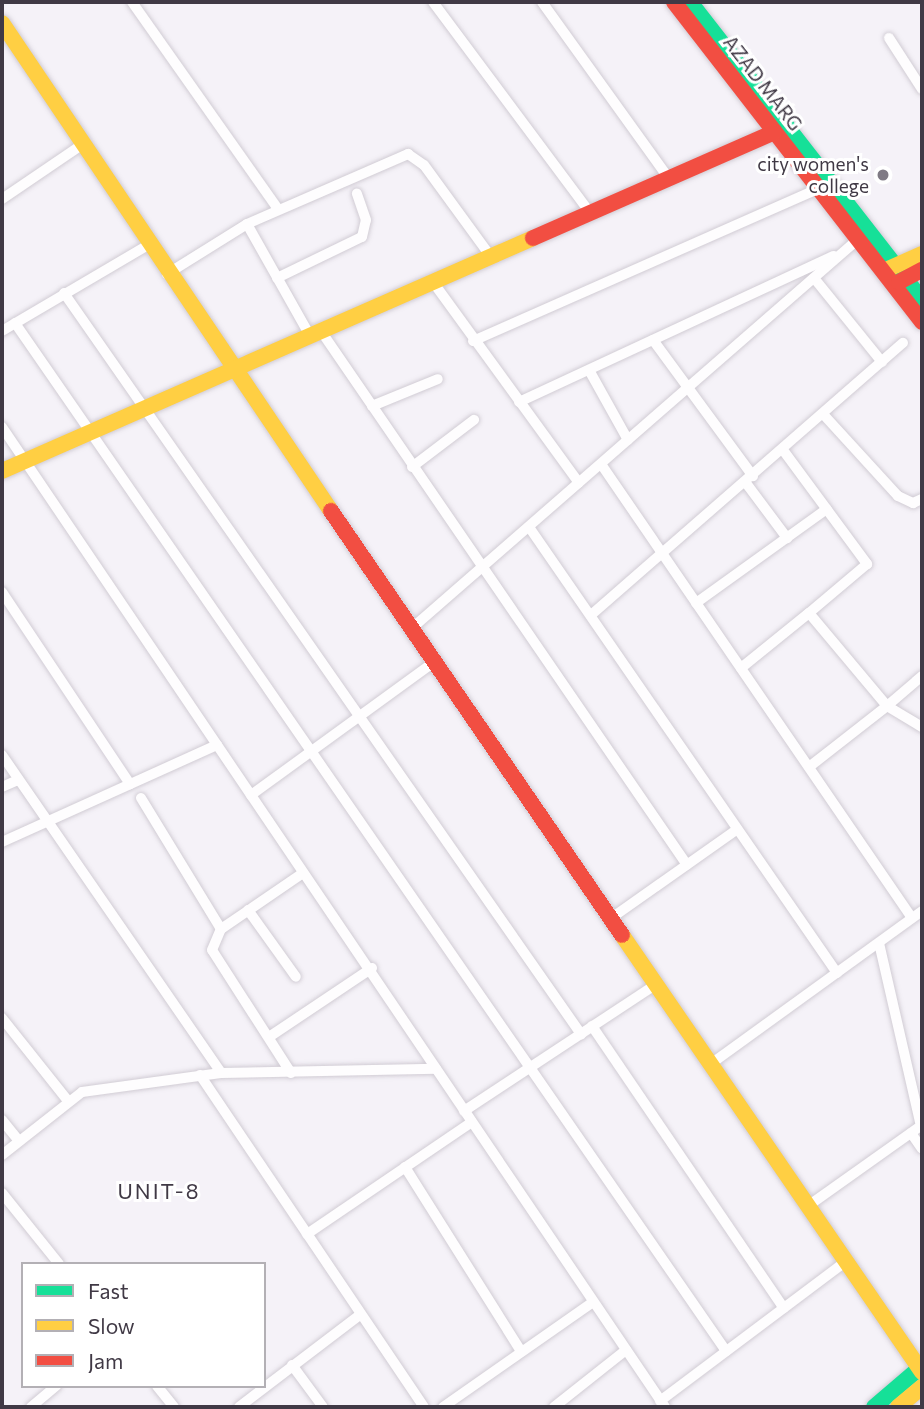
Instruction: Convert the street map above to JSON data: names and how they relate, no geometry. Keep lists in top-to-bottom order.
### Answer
{
  "streets": {
    "street": ["AZAD MARG"]
  },
  "districts": ["UNIT-8"],
  "places": ["city women's college"],
  "legend": ["Fast", "Slow", "Jam"]
}
